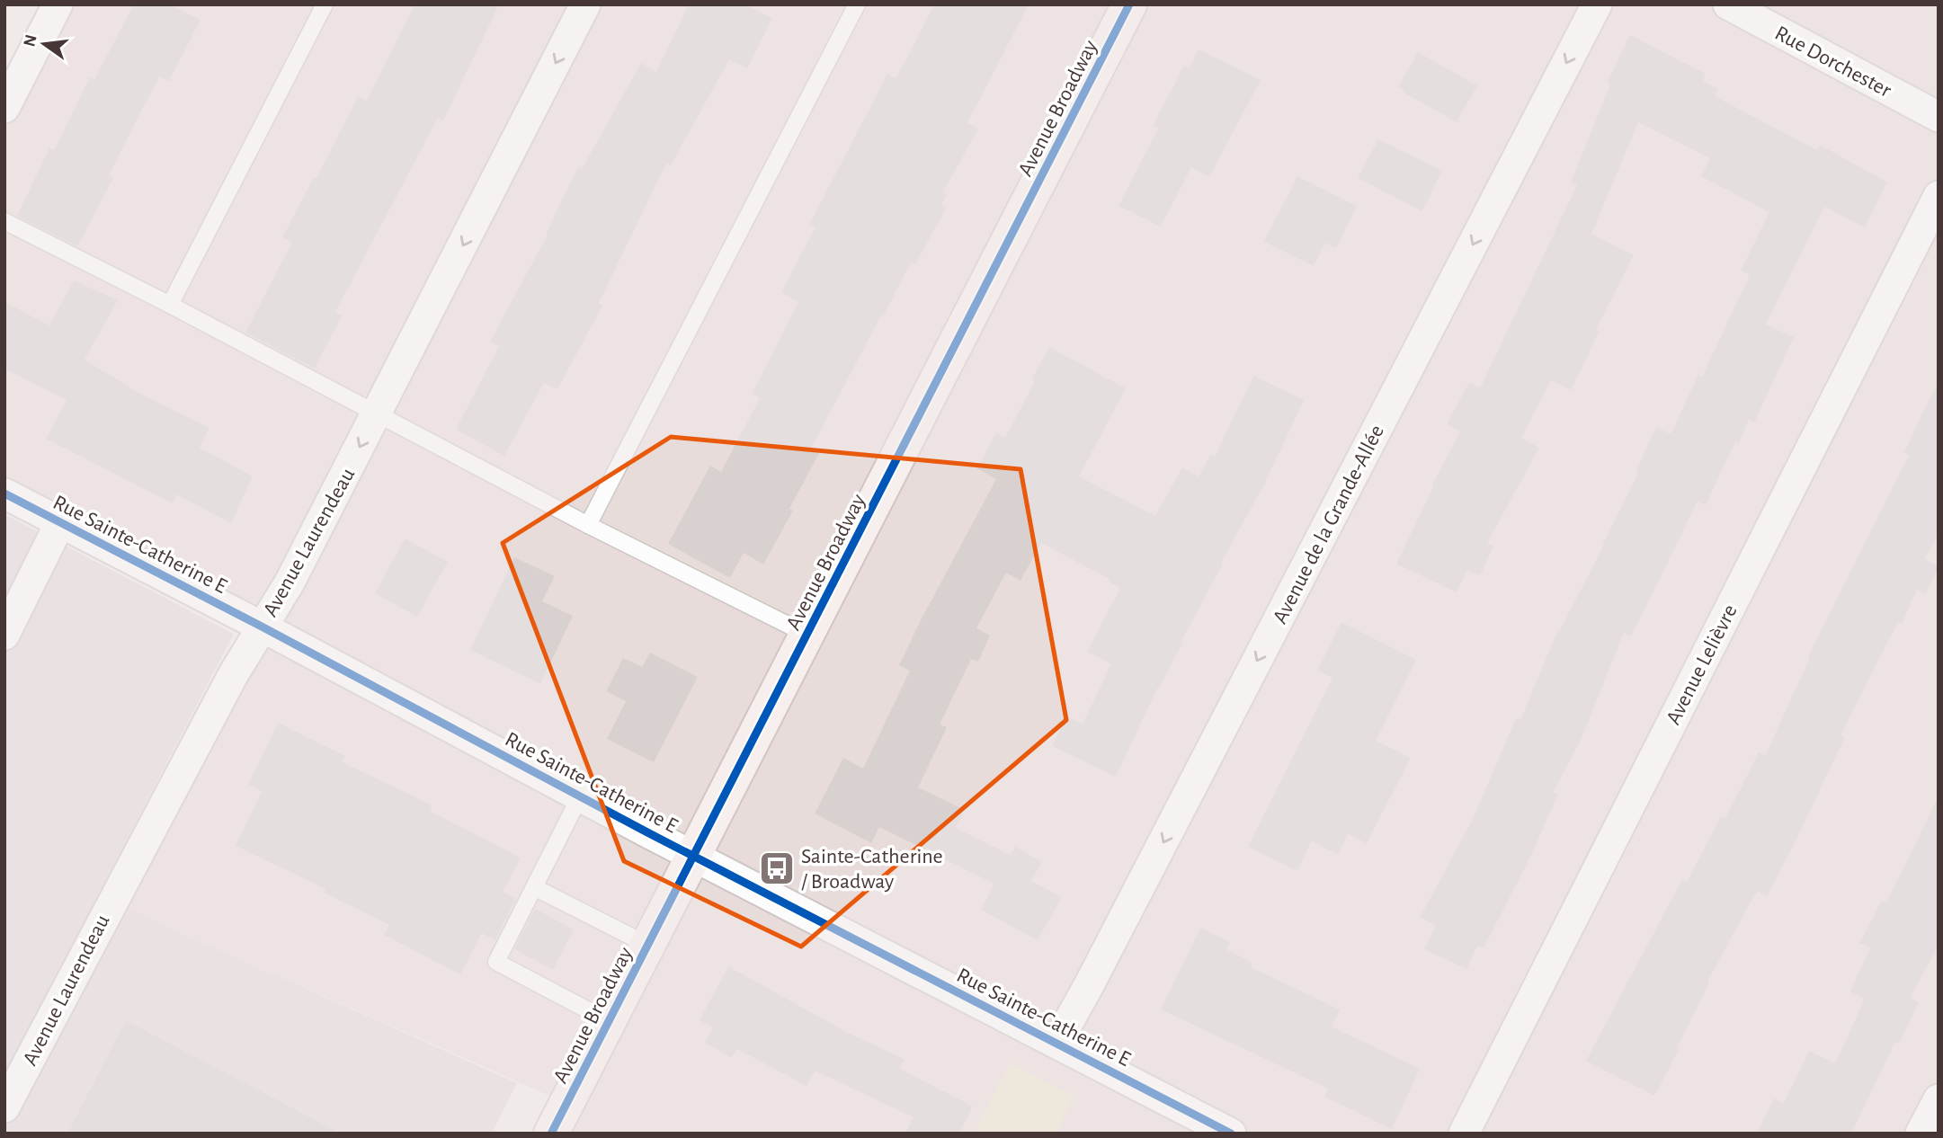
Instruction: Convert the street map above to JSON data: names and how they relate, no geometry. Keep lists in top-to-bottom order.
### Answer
{
  "streets": {
    "street": [
      "Rue Dorchester",
      "Avenue Broadway",
      "Avenue de la Grande-Allée",
      "Avenue Laurendeau",
      "Rue Sainte-Catherine E",
      "Avenue Lelièvre"
    ]
  },
  "crossings": [
    ["Avenue Broadway", "Rue Sainte-Catherine E"],
    ["Avenue de la Grande-Allée", "Rue Sainte-Catherine E"],
    ["Avenue Laurendeau", "Rue Sainte-Catherine E"]
  ],
  "one_way": ["Avenue de la Grande-Allée", "Avenue Laurendeau"],
  "places": {
    "bus stop": ["Sainte-Catherine / Broadway"]
  },
  "north": "left"
}
